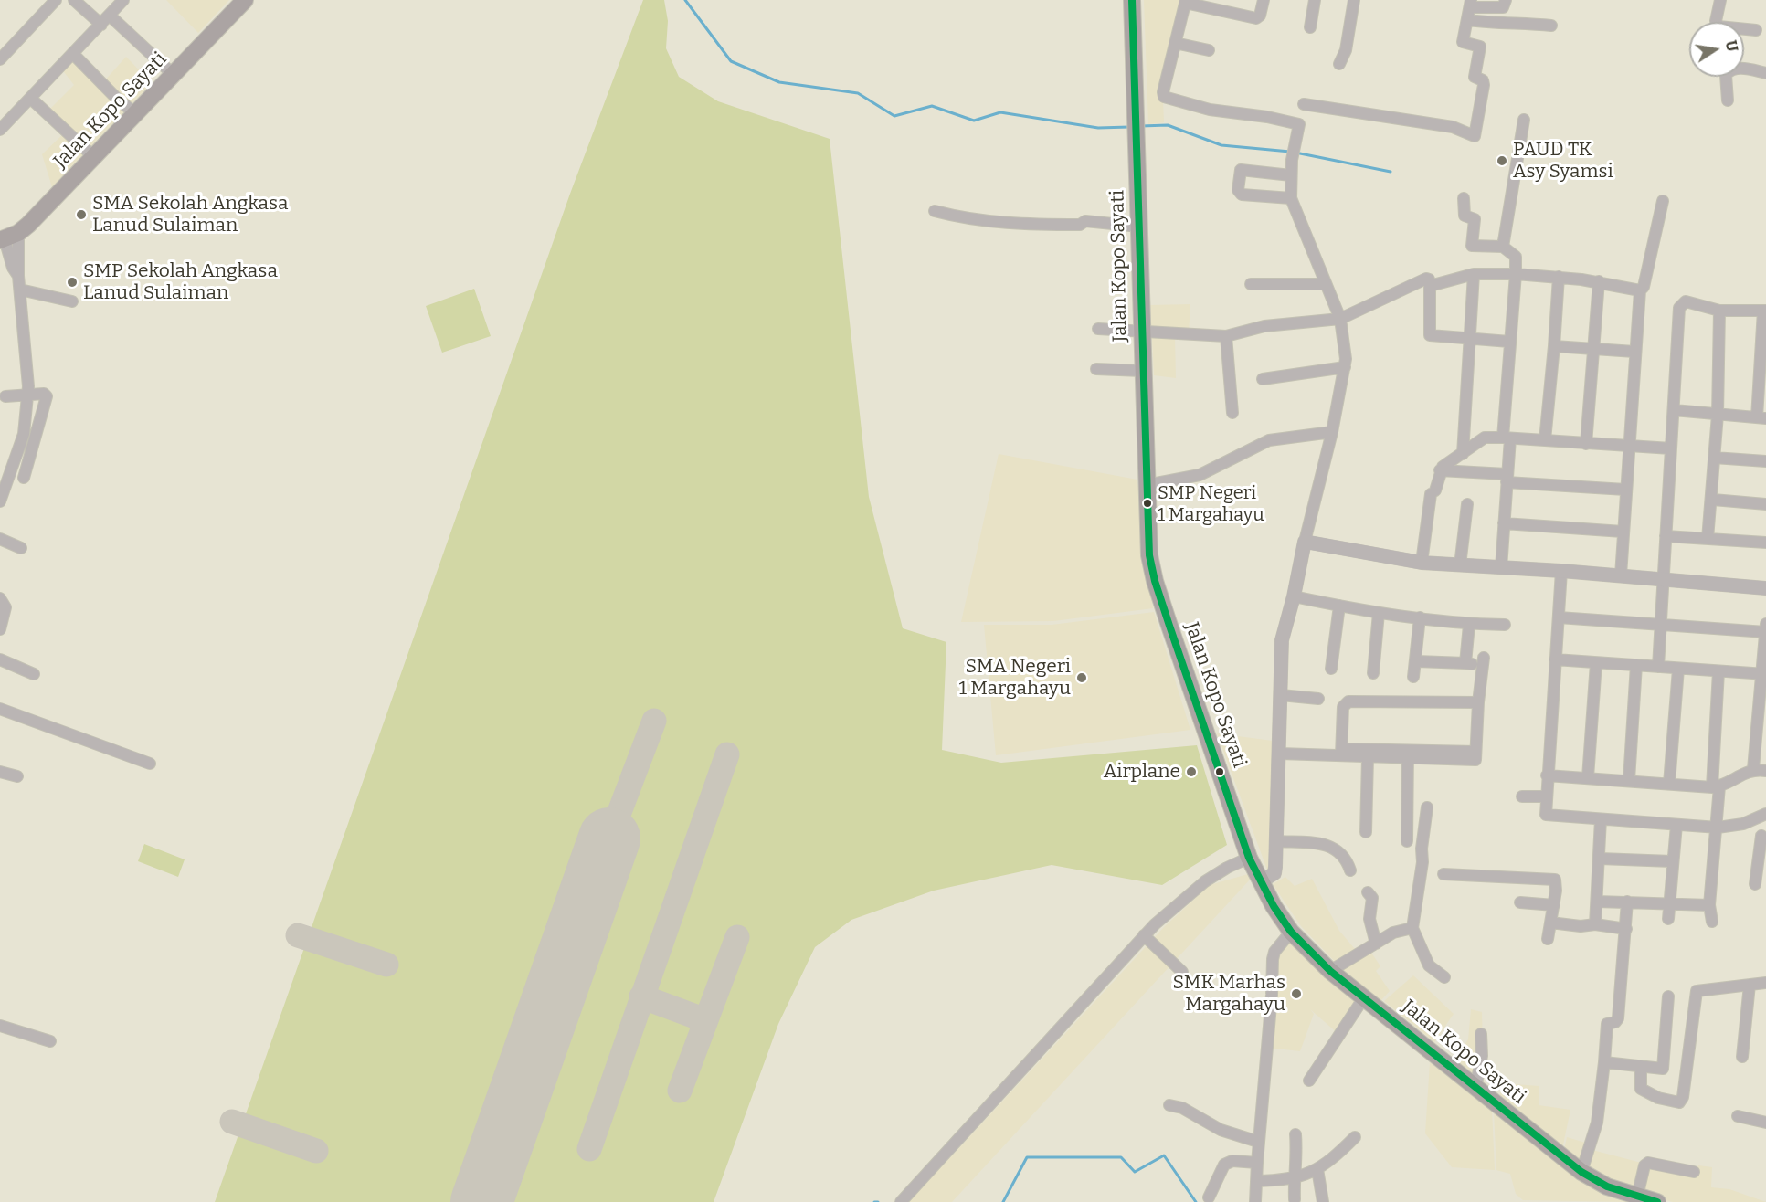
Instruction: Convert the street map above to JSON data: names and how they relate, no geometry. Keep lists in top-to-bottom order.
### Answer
{
  "streets": {
    "main road": ["Jalan Kopo Sayati"]
  },
  "places": [
    "PAUD TK Asy Syamsi",
    "SMA Sekolah Angkasa Lanud Sulaiman",
    "SMP Sekolah Angkasa Lanud Sulaiman",
    "SMP Negeri 1 Margahayu",
    "SMA Negeri 1 Margahayu",
    "Airplane",
    "SMK Marhas Margahayu"
  ],
  "north": "right"
}
